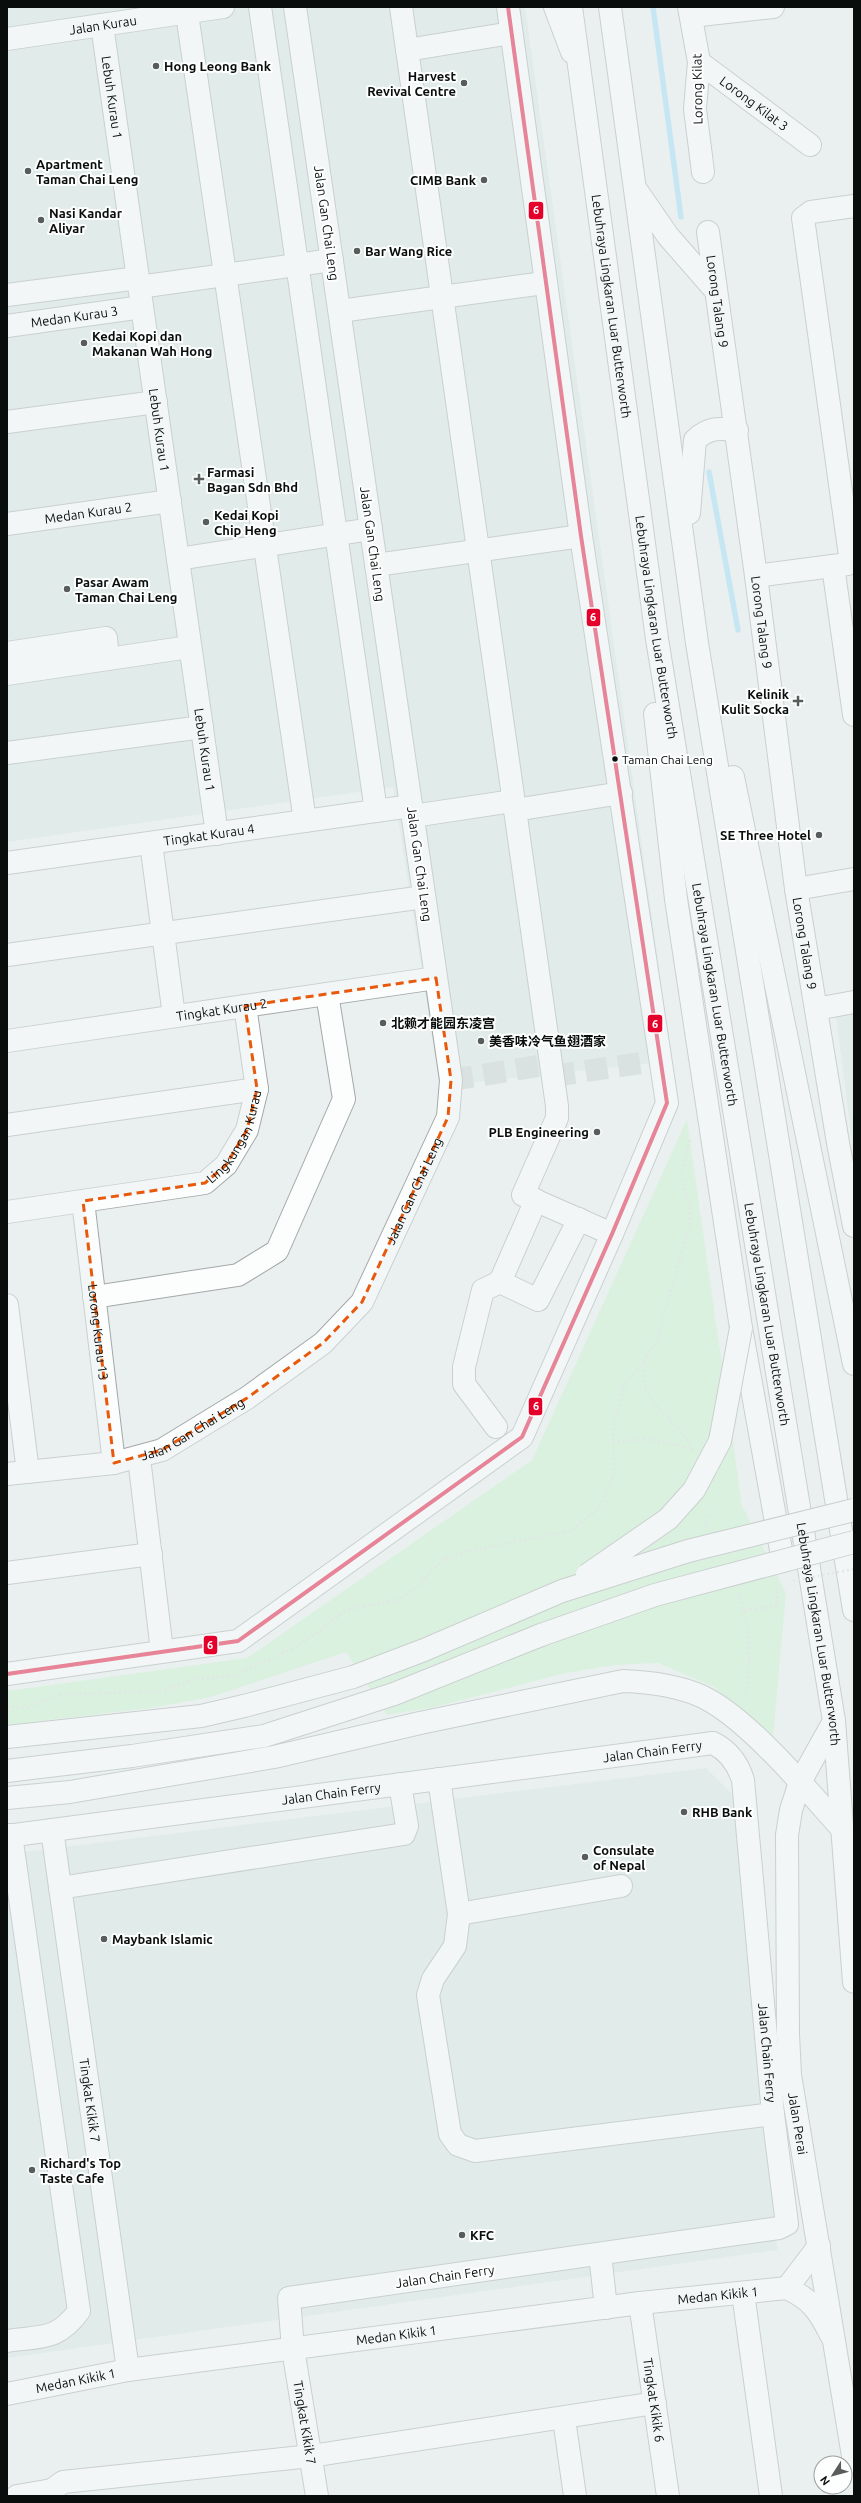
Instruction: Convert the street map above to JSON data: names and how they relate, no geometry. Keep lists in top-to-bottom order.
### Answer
{
  "streets": {
    "main road": [
      "Jalan Kurau",
      "Lorong Kilat",
      "Lebuh Kurau 1",
      "Lorong Kilat 3",
      "Jalan Gan Chai Leng",
      "Lorong Talang 9",
      "Lebuhraya Lingkaran Luar Butterworth",
      "Medan Kurau 3",
      "Medan Kurau 2",
      "Tingkat Kurau 4",
      "Tingkat Kurau 2",
      "Lingkungan Kurau",
      "Lorong Kurau 13",
      "Jalan Chain Ferry",
      "Tingkat Kikik 7",
      "Jalan Perai",
      "Medan Kikik 1",
      "Tingkat Kikik 6"
    ]
  },
  "crossings": [
    ["Jalan Kurau", "Lebuh Kurau 1"],
    ["Lorong Kilat", "Lorong Kilat 3"],
    ["Lebuh Kurau 1", "Medan Kurau 3"],
    ["Lebuh Kurau 1", "Medan Kurau 2"],
    ["Lebuh Kurau 1", "Tingkat Kurau 4"],
    ["Jalan Gan Chai Leng", "Tingkat Kurau 4"],
    ["Jalan Gan Chai Leng", "Tingkat Kurau 2"],
    ["Jalan Gan Chai Leng", "Lorong Kurau 13"],
    ["Lebuhraya Lingkaran Luar Butterworth", "Jalan Perai"],
    ["Tingkat Kurau 2", "Lingkungan Kurau"],
    ["Lingkungan Kurau", "Lorong Kurau 13"],
    ["Jalan Chain Ferry", "Tingkat Kikik 7"],
    ["Tingkat Kikik 7", "Medan Kikik 1"],
    ["Medan Kikik 1", "Tingkat Kikik 6"]
  ],
  "places": {
    "other": [
      "Hong Leong Bank",
      "Harvest Revival Centre",
      "Apartment Taman Chai Leng",
      "CIMB Bank",
      "Nasi Kandar Aliyar",
      "Bar Wang Rice",
      "Kedai Kopi dan Makanan Wah Hong",
      "Kedai Kopi Chip Heng",
      "Pasar Awam Taman Chai Leng",
      "Taman Chai Leng",
      "SE Three Hotel",
      "北赖才能园东凌宫",
      "美香味冷气鱼翅酒家",
      "PLB Engineering",
      "RHB Bank",
      "Consulate of Nepal",
      "Maybank Islamic",
      "Richard's Top Taste Cafe",
      "KFC"
    ],
    "health": ["Farmasi Bagan Sdn Bhd", "Kelinik Kulit Socka"]
  },
  "lines": ["transit line 6"],
  "north": "bottom left"
}
